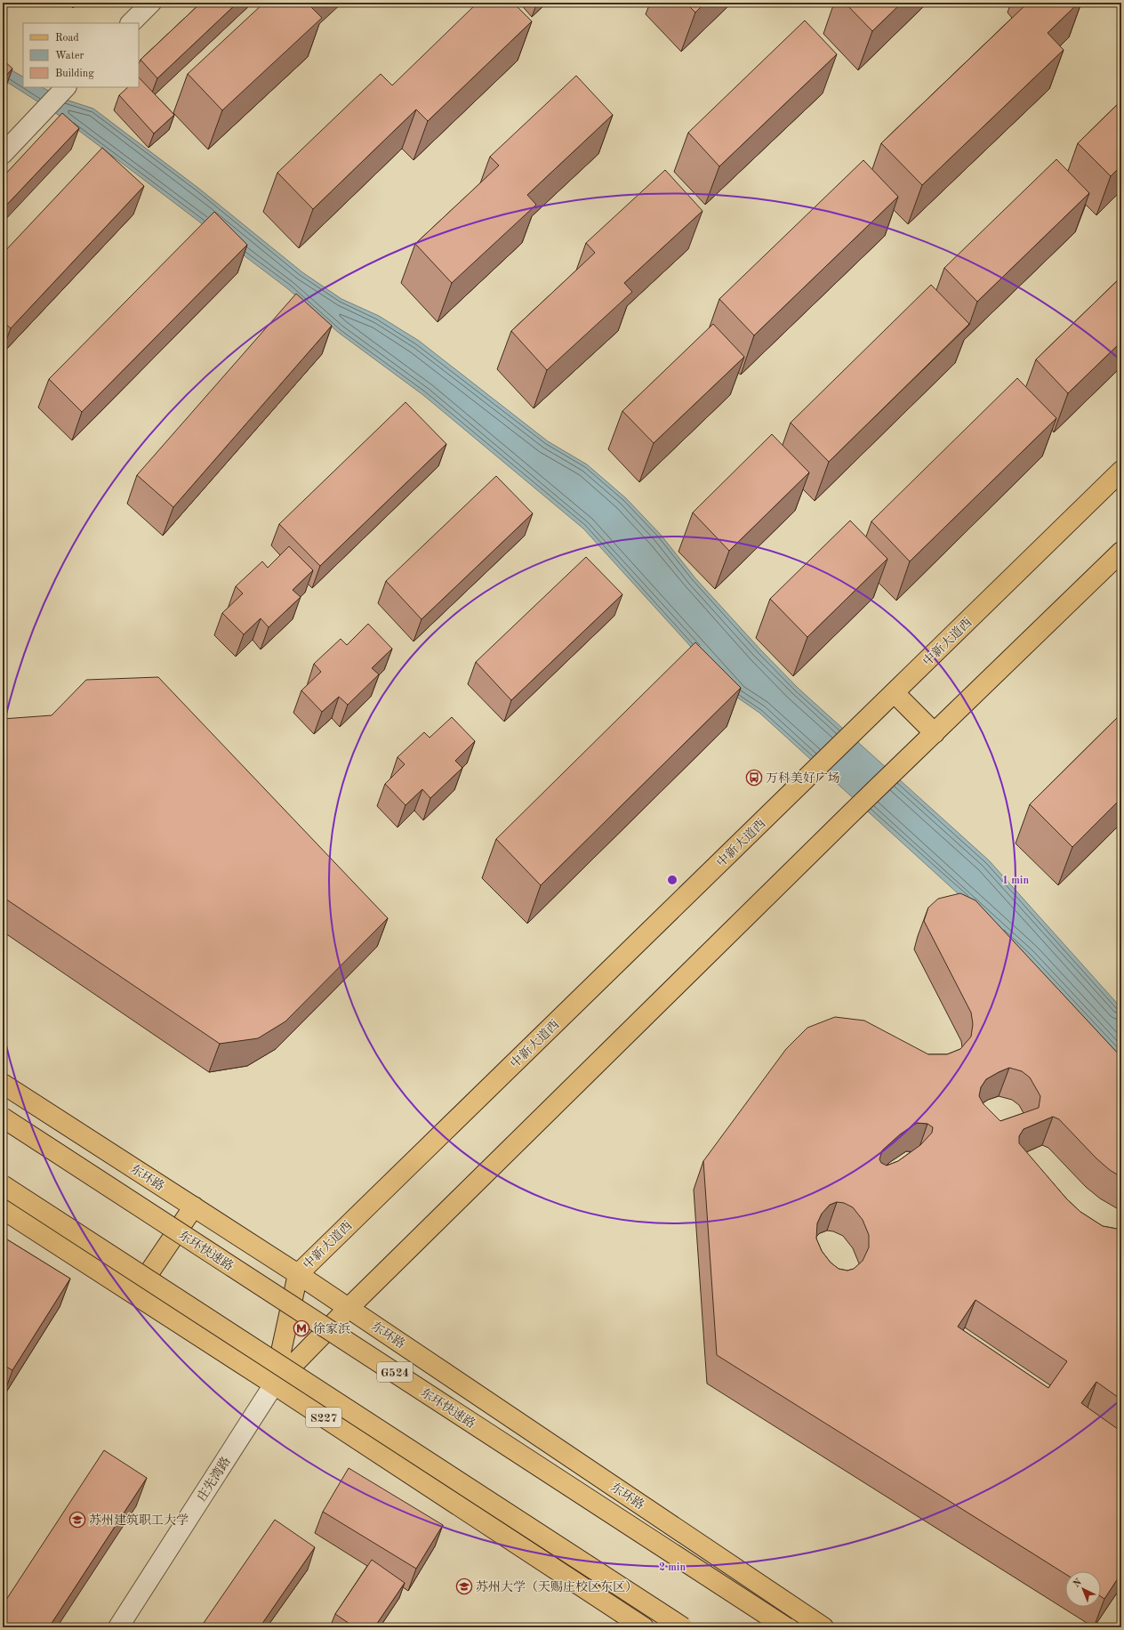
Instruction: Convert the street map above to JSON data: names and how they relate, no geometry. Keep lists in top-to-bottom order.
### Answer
{
  "streets": {
    "main road": [
      "中新大道西",
      "东环路",
      "东环快速路",
      "G524",
      "S227"
    ],
    "street": ["庄先湾路"]
  },
  "crossings": [
    ["中新大道西", "东环路"],
    ["中新大道西", "S227"],
    ["中新大道西", "庄先湾路"],
    ["S227", "庄先湾路"]
  ],
  "places": {
    "bus stop": ["万科美好广场"],
    "metro station": ["徐家浜"],
    "school or university": ["苏州建筑职工大学", "苏州大学（天赐庄校区东区）"]
  },
  "legend": ["Road", "Water", "Building"],
  "north": "top left",
  "rings": ["1 min", "2 min"]
}
